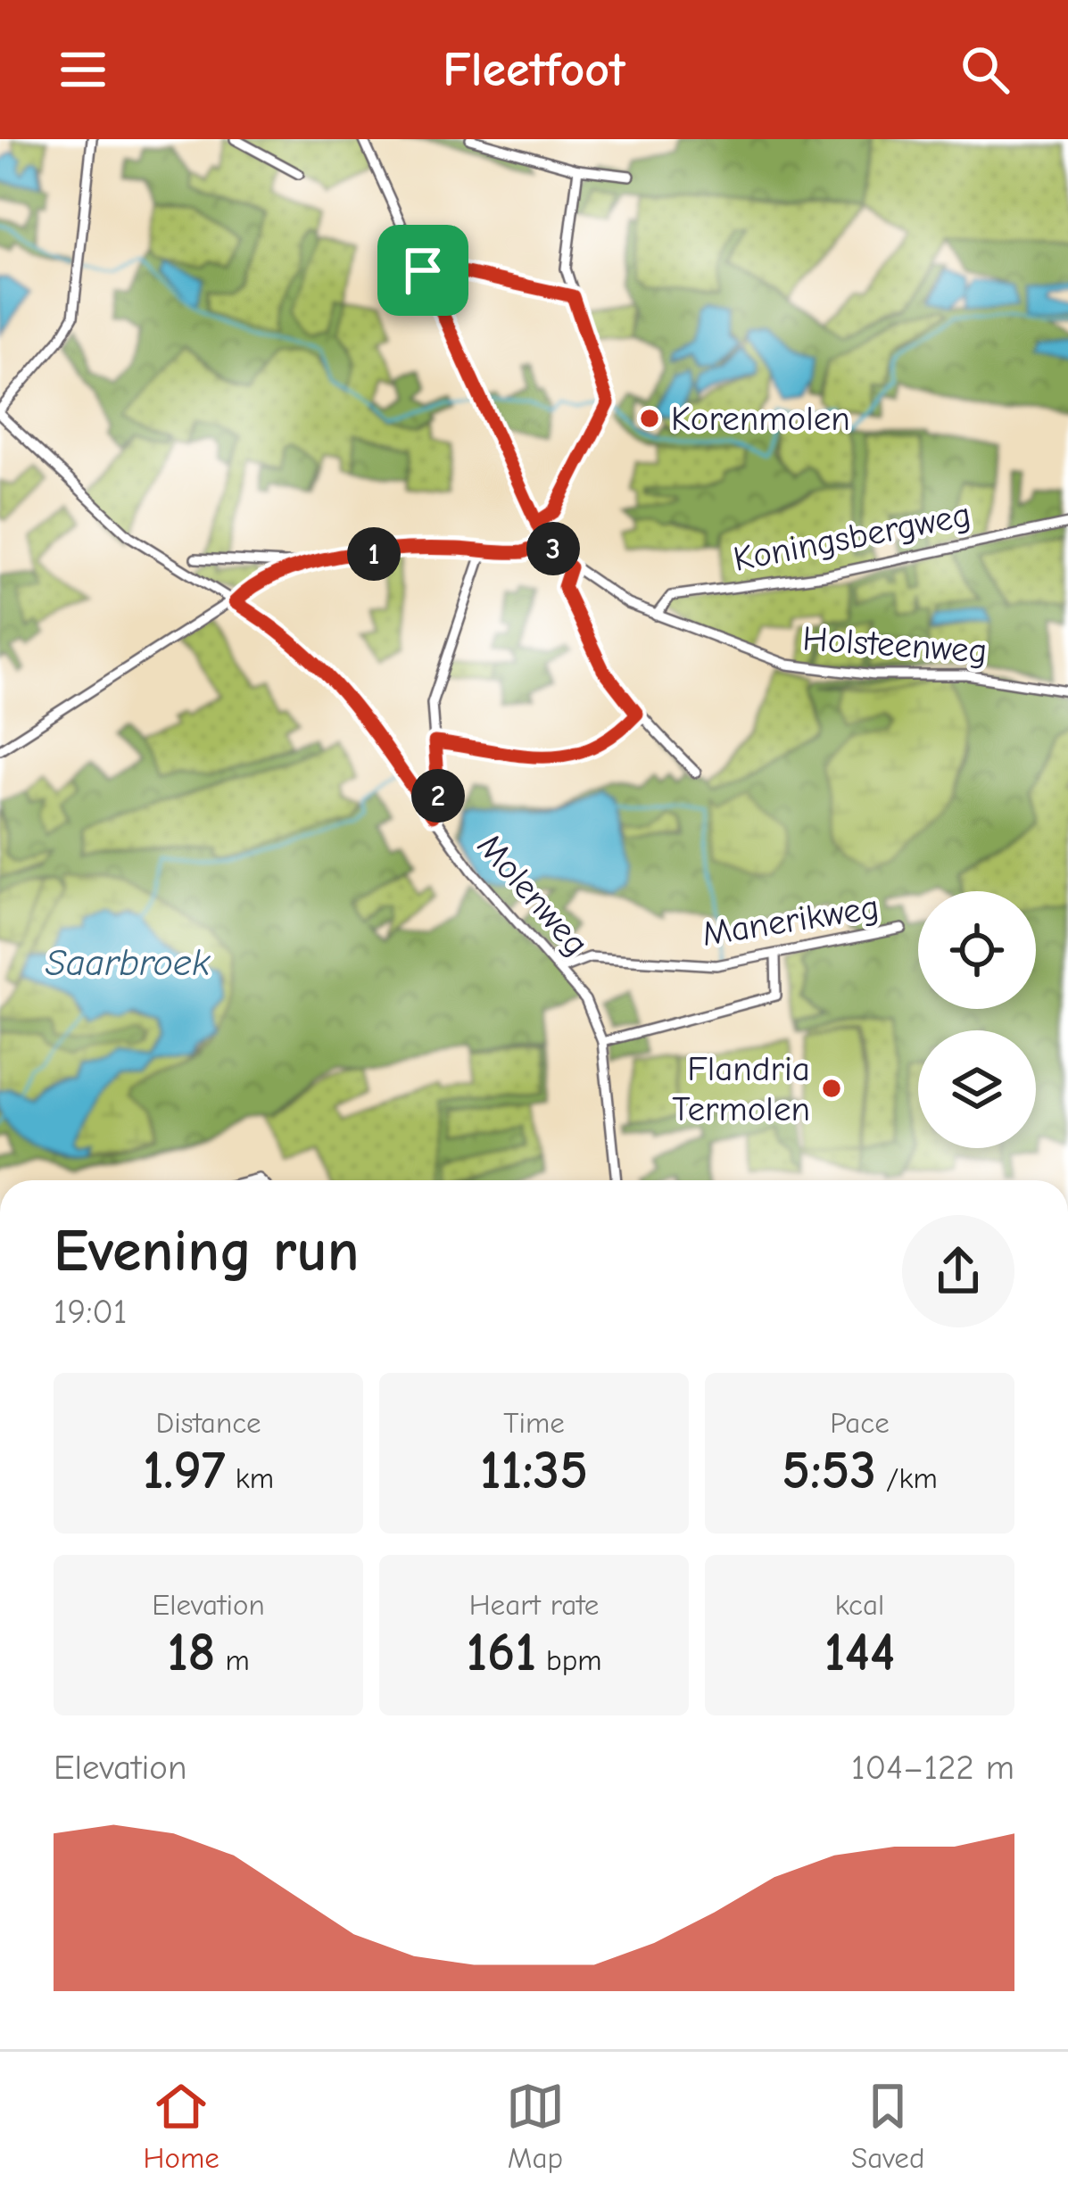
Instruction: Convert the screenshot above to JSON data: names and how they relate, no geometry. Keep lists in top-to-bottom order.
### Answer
{
  "streets": {
    "street": [
      "Koningsbergweg",
      "Holsteenweg",
      "Molenweg",
      "Manerikweg"
    ]
  },
  "crossings": [
    ["Koningsbergweg", "Holsteenweg"],
    ["Molenweg", "Manerikweg"]
  ],
  "water": ["Saarbroek"],
  "places": ["Korenmolen", "Flandria Termolen"],
  "page": {
    "header": "Fleetfoot",
    "pins": ["3", "1", "2"],
    "heading": ["Evening run", "19:01"],
    "stats": [
      ["Distance", "1.97 km"],
      ["Time", "11:35"],
      ["Pace", "5:53 /km"],
      ["Elevation", "18 m"],
      ["Heart rate", "161 bpm"],
      ["kcal", "144"]
    ],
    "chart": ["Elevation", "104–122 m"],
    "tabs": ["Home", "Map", "Saved"]
  }
}
